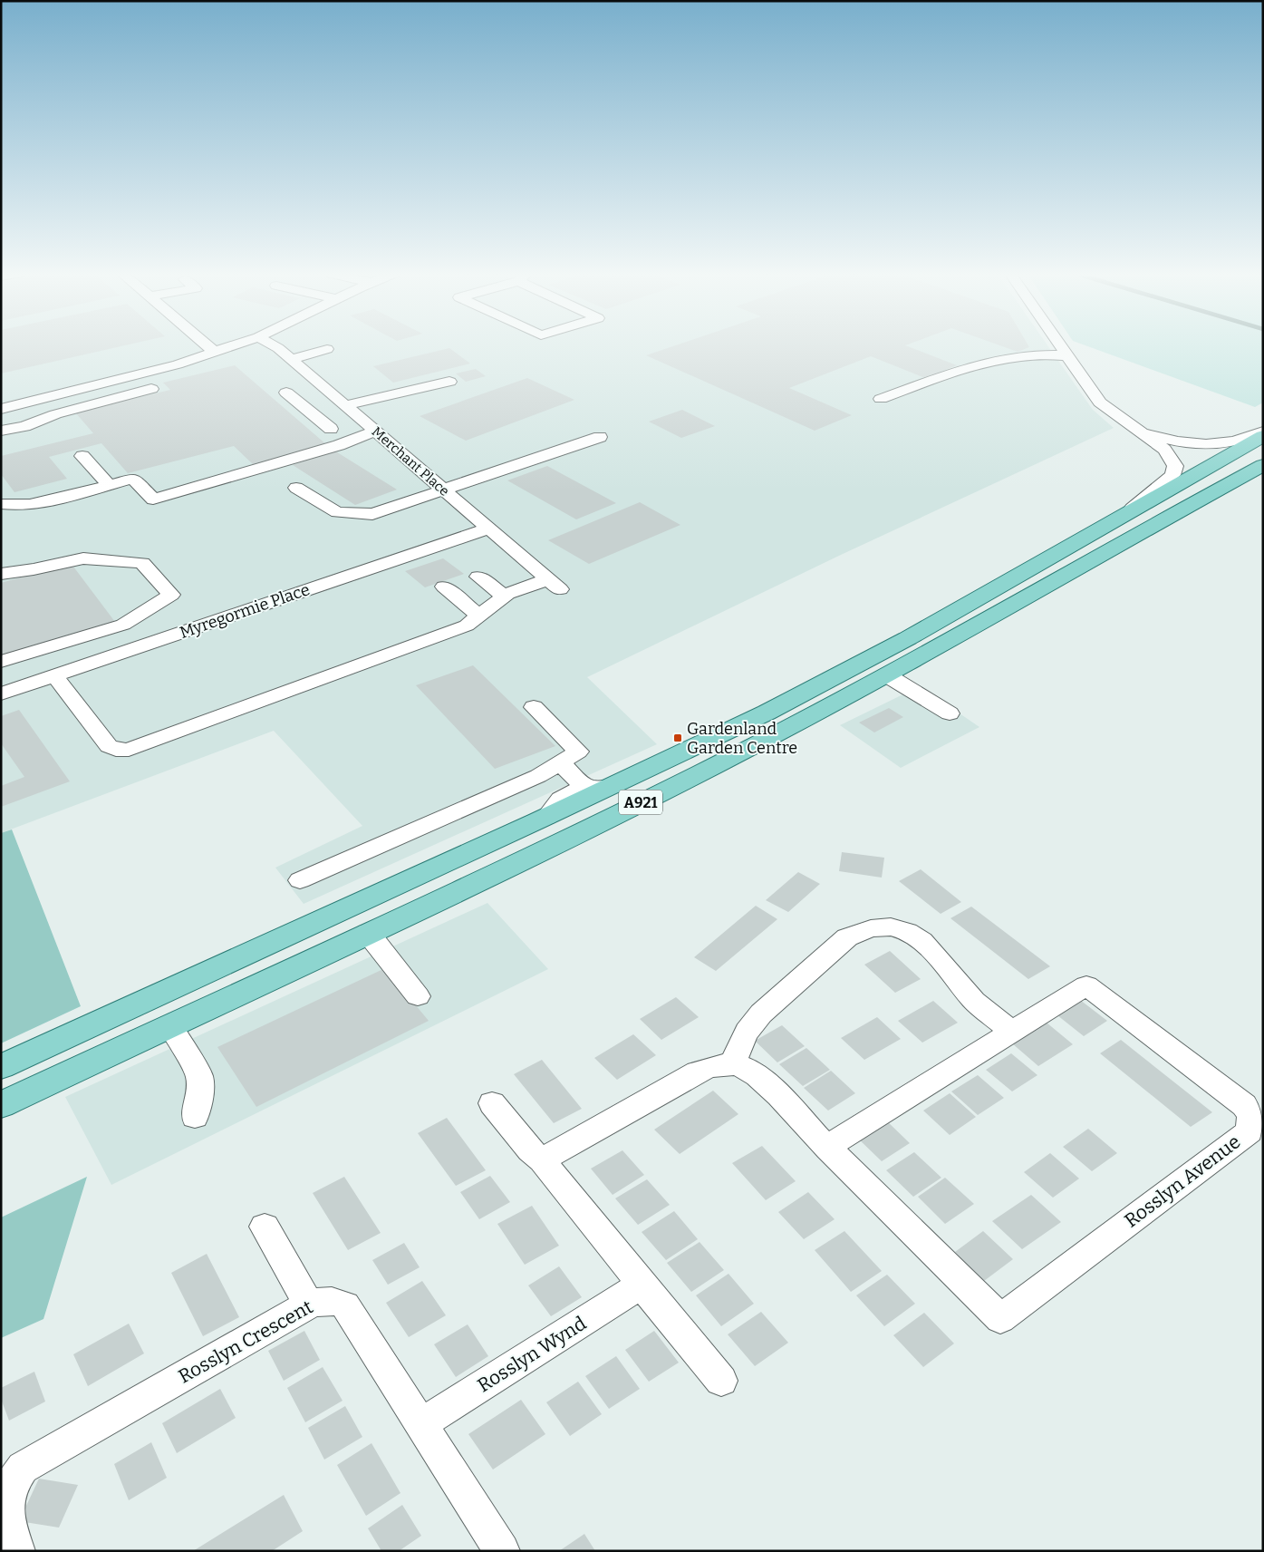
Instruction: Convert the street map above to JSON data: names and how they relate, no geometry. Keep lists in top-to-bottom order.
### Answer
{
  "streets": {
    "main road": ["A921"],
    "street": [
      "Merchant Place",
      "Myregormie Place",
      "Rosslyn Avenue",
      "Rosslyn Crescent",
      "Rosslyn Wynd"
    ]
  },
  "crossings": [
    ["Merchant Place", "Myregormie Place"],
    ["Rosslyn Crescent", "Rosslyn Wynd"]
  ],
  "places": {
    "transit": ["Gardenland Garden Centre"]
  }
}
